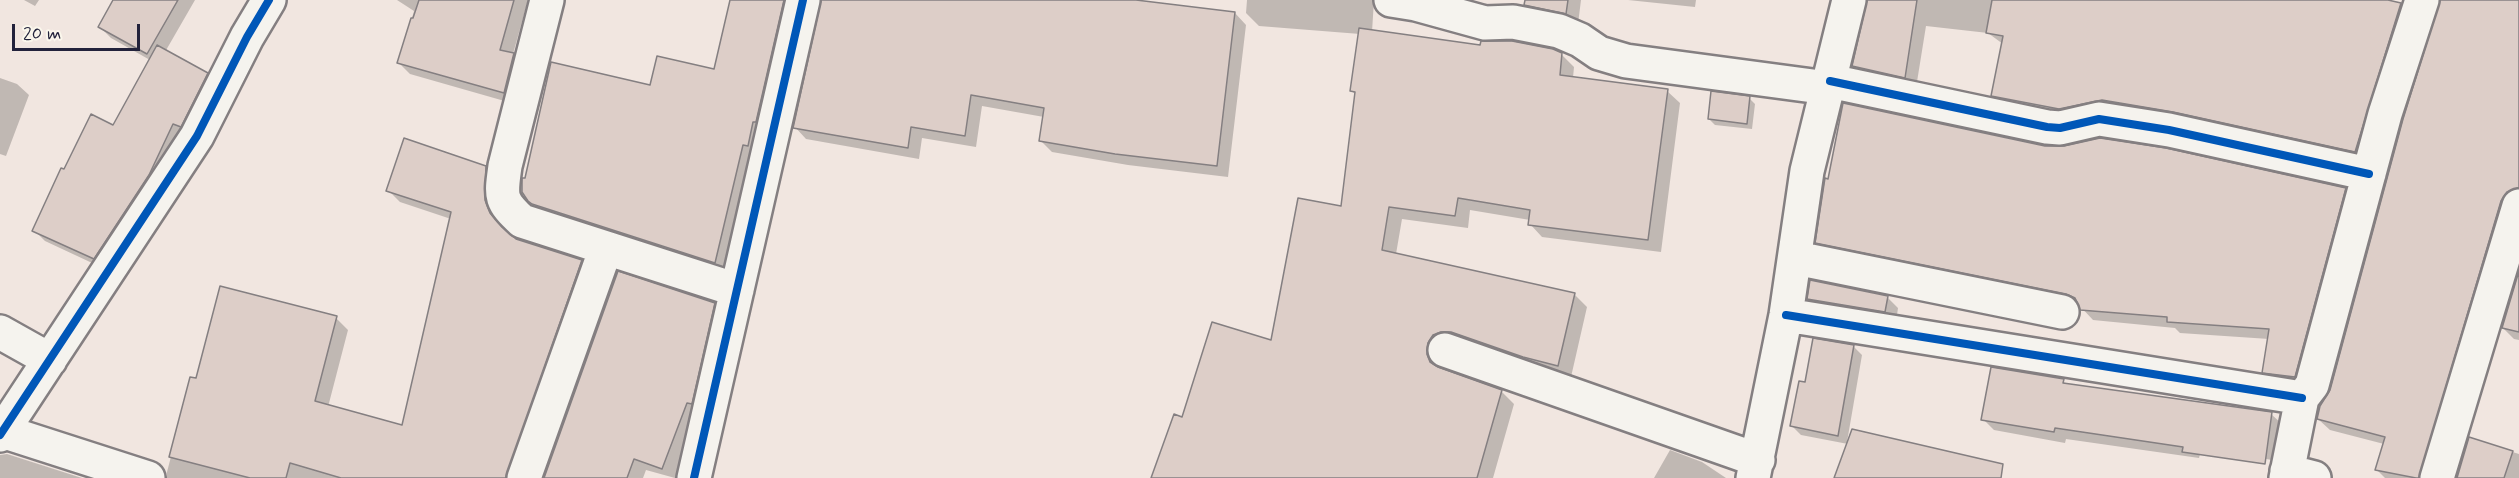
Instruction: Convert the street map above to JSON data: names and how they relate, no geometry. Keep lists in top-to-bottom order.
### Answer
{
  "scale_bar": "20 m"
}
